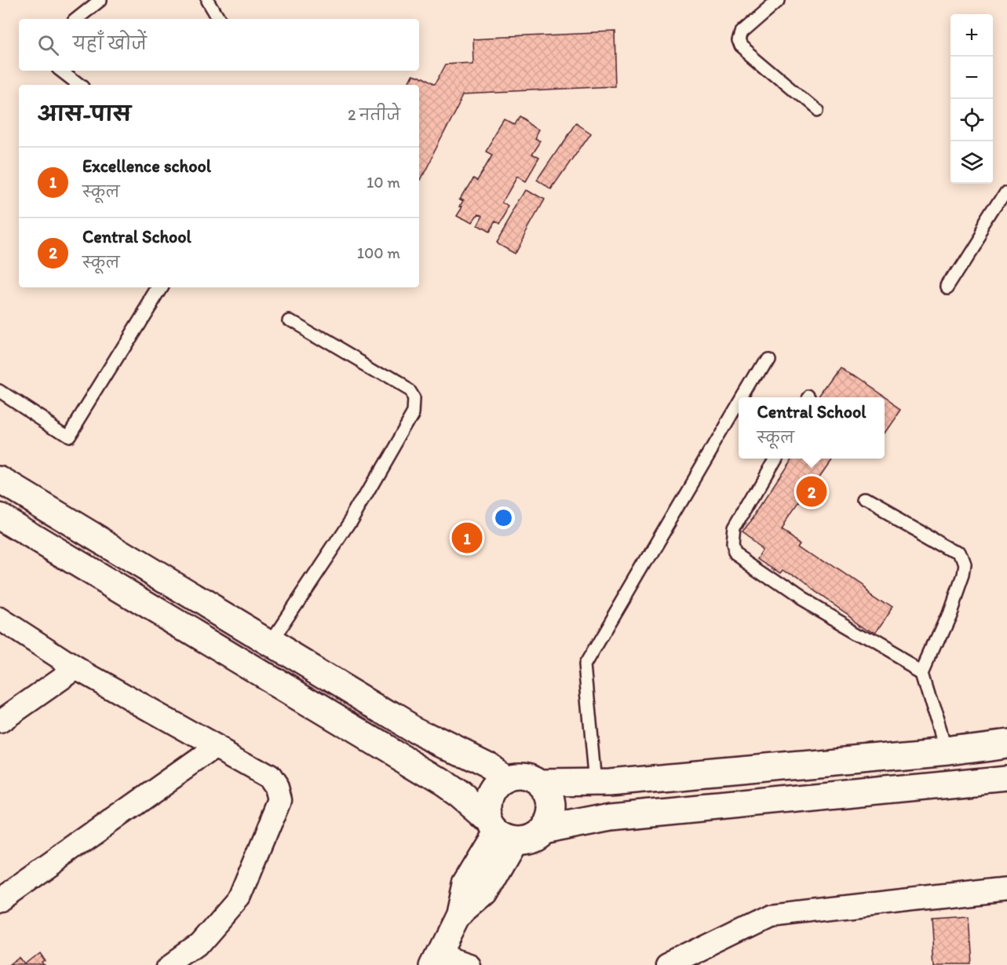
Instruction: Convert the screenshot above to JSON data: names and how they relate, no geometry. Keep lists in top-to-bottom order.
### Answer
{
  "page": {
    "map_buttons": ["+", "−"],
    "search": "यहाँ खोजें",
    "heading": ["आस-पास", "2 नतीजे"],
    "list": [
      {
        "mark": "1",
        "name": "Excellence school",
        "note": "स्कूल",
        "value": "10 m"
      },
      {
        "mark": "2",
        "name": "Central School",
        "note": "स्कूल",
        "value": "100 m"
      }
    ],
    "popup": ["Central School", "स्कूल"],
    "pins": ["2", "1"]
  }
}
